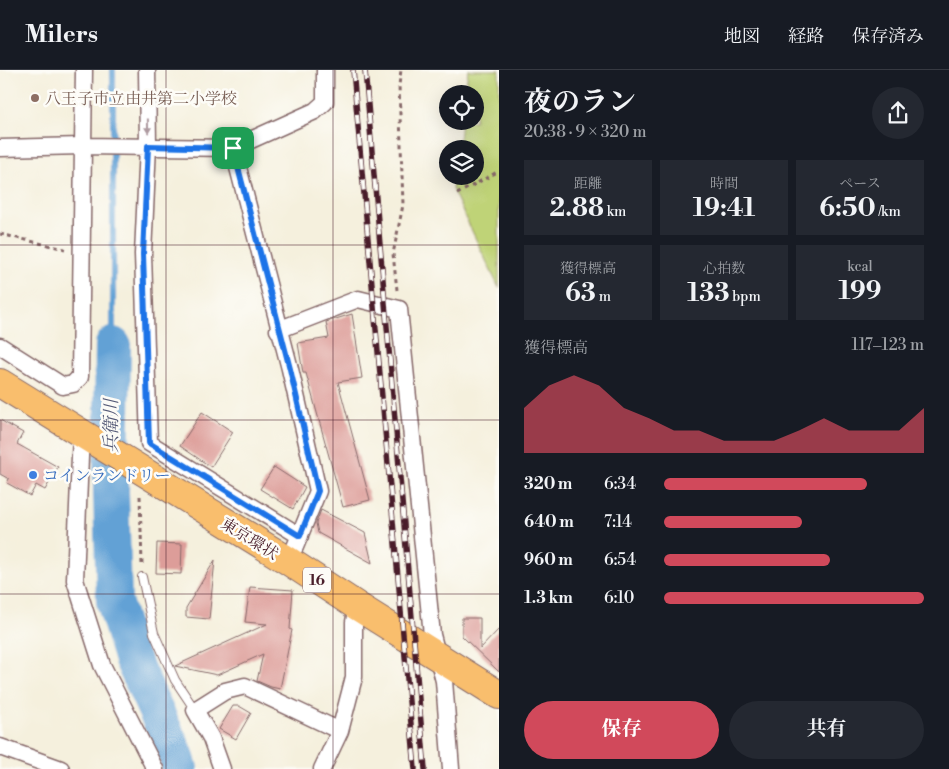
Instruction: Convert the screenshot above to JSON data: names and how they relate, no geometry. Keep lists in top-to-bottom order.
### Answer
{
  "streets": {
    "highway": ["東京環状", "16"]
  },
  "water": ["兵衛川"],
  "places": ["八王子市立由井第二小学校", "コインランドリー"],
  "page": {
    "header": "Milers",
    "nav": ["地図", "経路", "保存済み"],
    "heading": ["夜のラン", "20:38 · 9 × 320 m"],
    "stats": [
      ["距離", "2.88 km"],
      ["時間", "19:41"],
      ["ペース", "6:50 /km"],
      ["獲得標高", "63 m"],
      ["心拍数", "133 bpm"],
      ["kcal", "199"]
    ],
    "chart": ["獲得標高", "117–123 m"],
    "list": [
      {
        "name": "320 m",
        "note": "6:34"
      },
      {
        "name": "640 m",
        "note": "7:14"
      },
      {
        "name": "960 m",
        "note": "6:54"
      },
      {
        "name": "1.3 km",
        "note": "6:10"
      }
    ],
    "buttons": ["保存", "共有"]
  }
}
